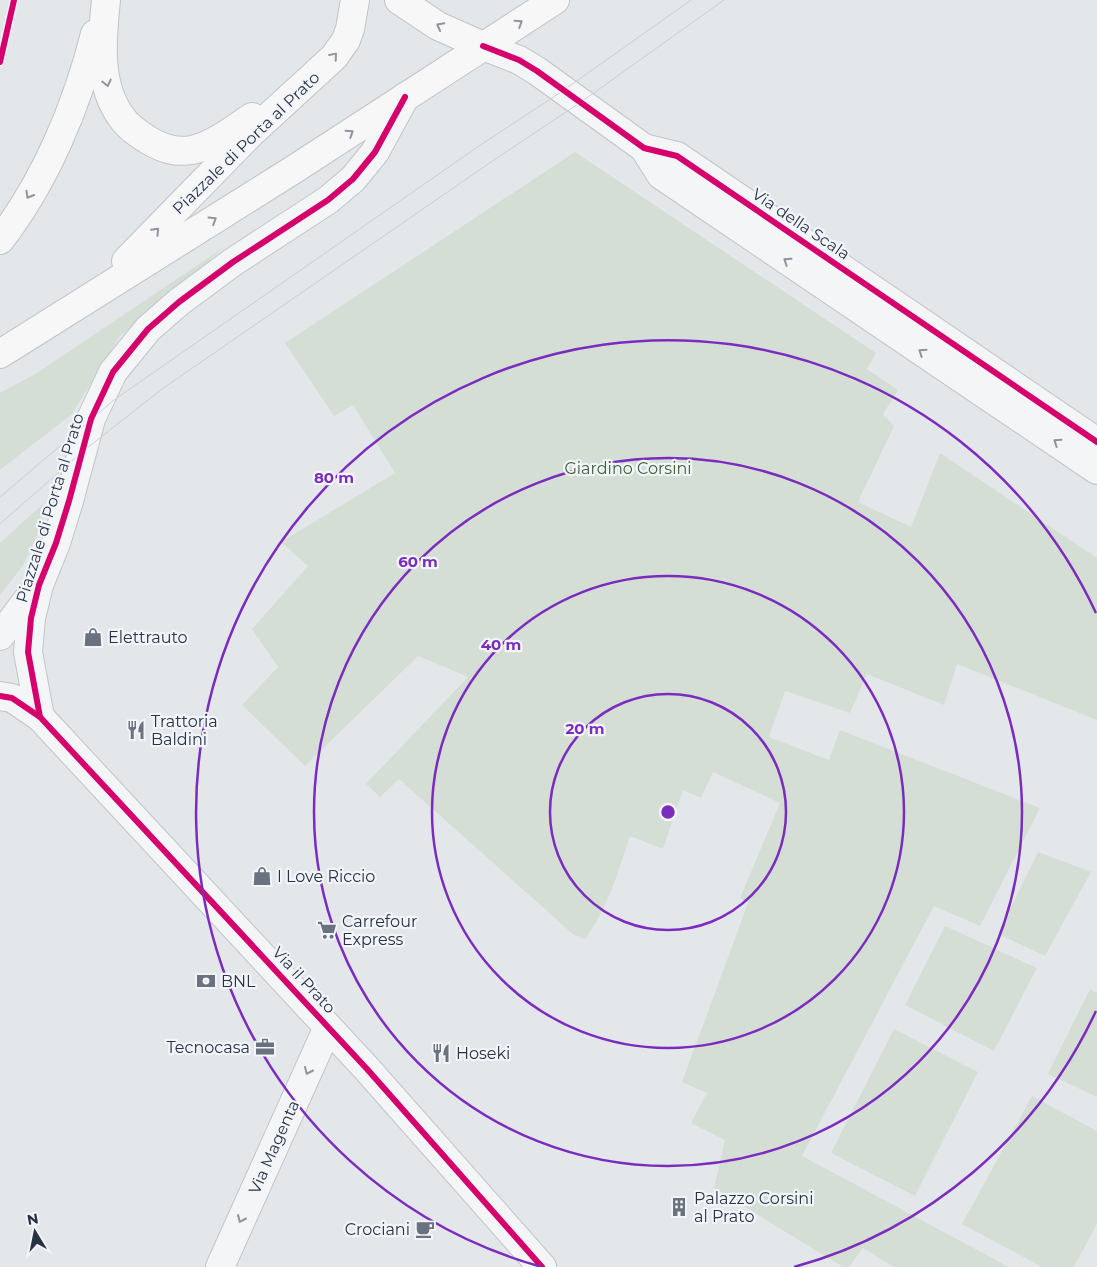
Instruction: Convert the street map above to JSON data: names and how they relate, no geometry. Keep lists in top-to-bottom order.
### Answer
{
  "streets": {
    "main road": ["Piazzale di Porta al Prato"],
    "street": ["Via della Scala", "Via il Prato", "Via Magenta"]
  },
  "crossings": [
    ["Piazzale di Porta al Prato", "Via il Prato"],
    ["Via il Prato", "Via Magenta"]
  ],
  "one_way": ["Via Magenta"],
  "parks": ["Giardino Corsini"],
  "places": {
    "shop": ["Elettrauto", "I Love Riccio"],
    "restaurant": ["Trattoria Baldini", "Hoseki"],
    "supermarket": ["Carrefour Express"],
    "bank": ["BNL"],
    "office": ["Tecnocasa"],
    "building": ["Palazzo Corsini al Prato"],
    "cafe": ["Crociani"]
  },
  "north": "top",
  "rings": [
    "80 m",
    "60 m",
    "40 m",
    "20 m"
  ]
}
